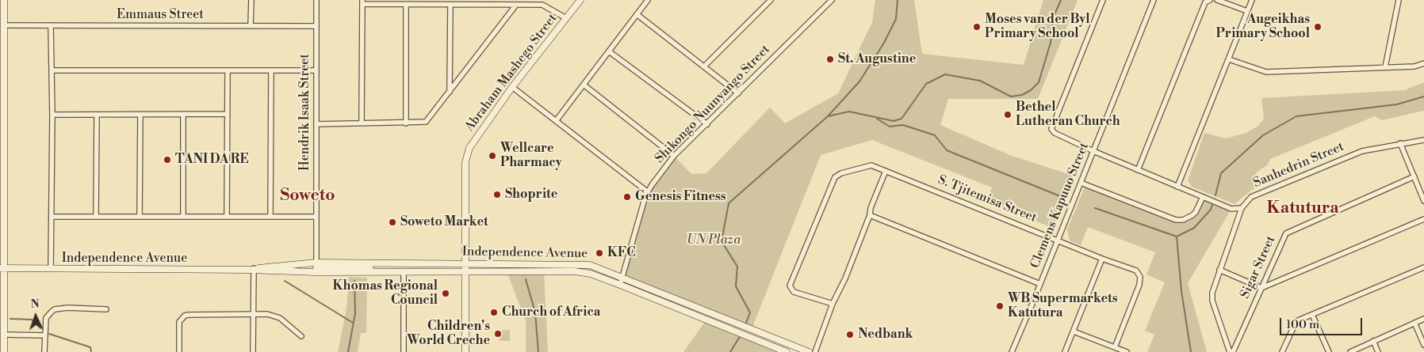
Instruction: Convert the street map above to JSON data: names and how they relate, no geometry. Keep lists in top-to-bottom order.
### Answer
{
  "streets": {
    "main road": ["Abraham Mashego Street", "Independence Avenue"],
    "street": [
      "Emmaus Street",
      "Shikongo Nuunyango Street",
      "Hendrik Isaak Street",
      "Sanhedrin Street",
      "S. Tjitemisa Street",
      "Clemens Kapuuo Street",
      "Sigar Street"
    ]
  },
  "crossings": [
    ["Emmaus Street", "Hendrik Isaak Street"],
    ["Abraham Mashego Street", "Independence Avenue"],
    ["Shikongo Nuunyango Street", "Independence Avenue"],
    ["Hendrik Isaak Street", "Independence Avenue"],
    ["S. Tjitemisa Street", "Clemens Kapuuo Street"]
  ],
  "districts": ["Soweto", "Katutura"],
  "parks": ["UN Plaza"],
  "places": [
    "Moses van der Byl Primary School",
    "Augeikhas Primary School",
    "St. Augustine",
    "Bethel Lutheran Church",
    "Wellcare Pharmacy",
    "TANI DA RE",
    "Shoprite",
    "Genesis Fitness",
    "Soweto Market",
    "KFC",
    "Khomas Regional Council",
    "WB Supermarkets Katutura",
    "Church of Africa",
    "Children's World Creche",
    "Nedbank"
  ],
  "scale_bar": "100 m",
  "north": "top"
}
